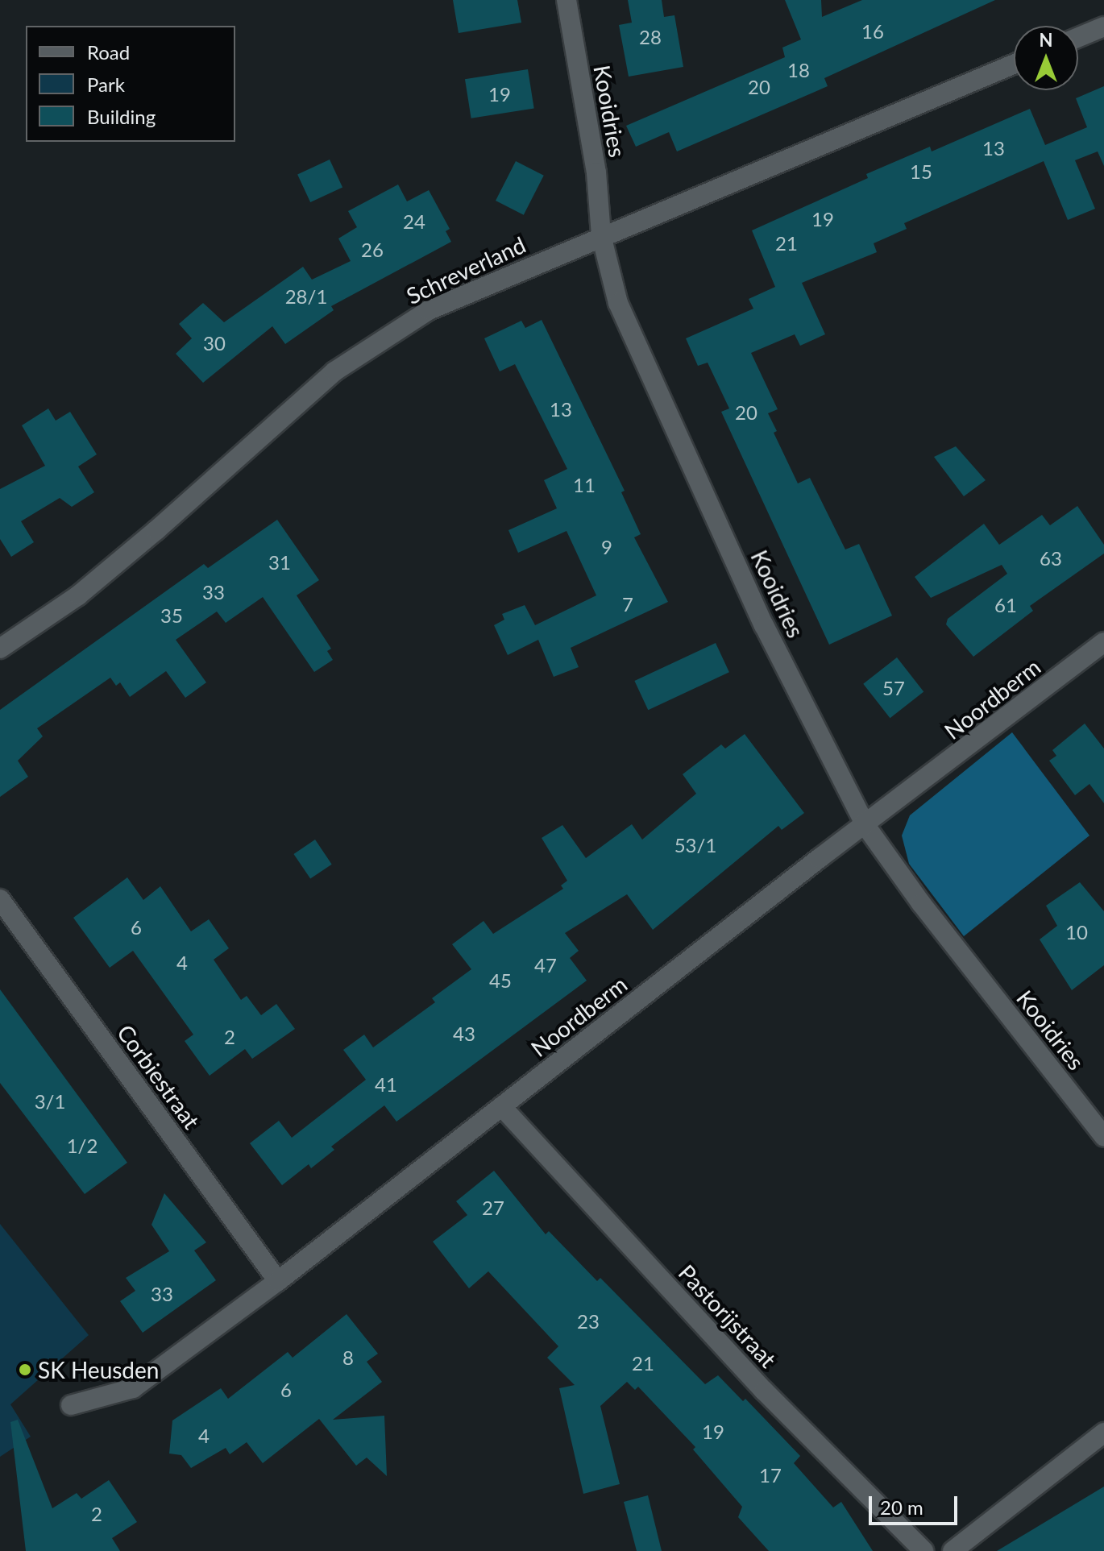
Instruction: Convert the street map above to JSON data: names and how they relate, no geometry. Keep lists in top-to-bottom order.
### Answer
{
  "streets": {
    "street": [
      "Kooidries",
      "Schreverland",
      "Noordberm",
      "Corbiestraat",
      "Pastorijstraat"
    ]
  },
  "crossings": [
    ["Kooidries", "Schreverland"],
    ["Kooidries", "Noordberm"],
    ["Noordberm", "Corbiestraat"],
    ["Noordberm", "Pastorijstraat"]
  ],
  "places": ["SK Heusden"],
  "house_numbers": [
    "16",
    "28",
    "18",
    "20",
    "19",
    "13",
    "15",
    "19",
    "24",
    "21",
    "26",
    "28/1",
    "30",
    "13",
    "20",
    "11",
    "9",
    "63",
    "31",
    "33",
    "7",
    "61",
    "35",
    "57",
    "53/1",
    "6",
    "10",
    "4",
    "47",
    "45",
    "43",
    "2",
    "41",
    "3/1",
    "1/2",
    "27",
    "33",
    "23",
    "8",
    "21",
    "6",
    "19",
    "4",
    "17",
    "2"
  ],
  "legend": ["Road", "Park", "Building"],
  "scale_bar": "20 m",
  "north": "top"
}
